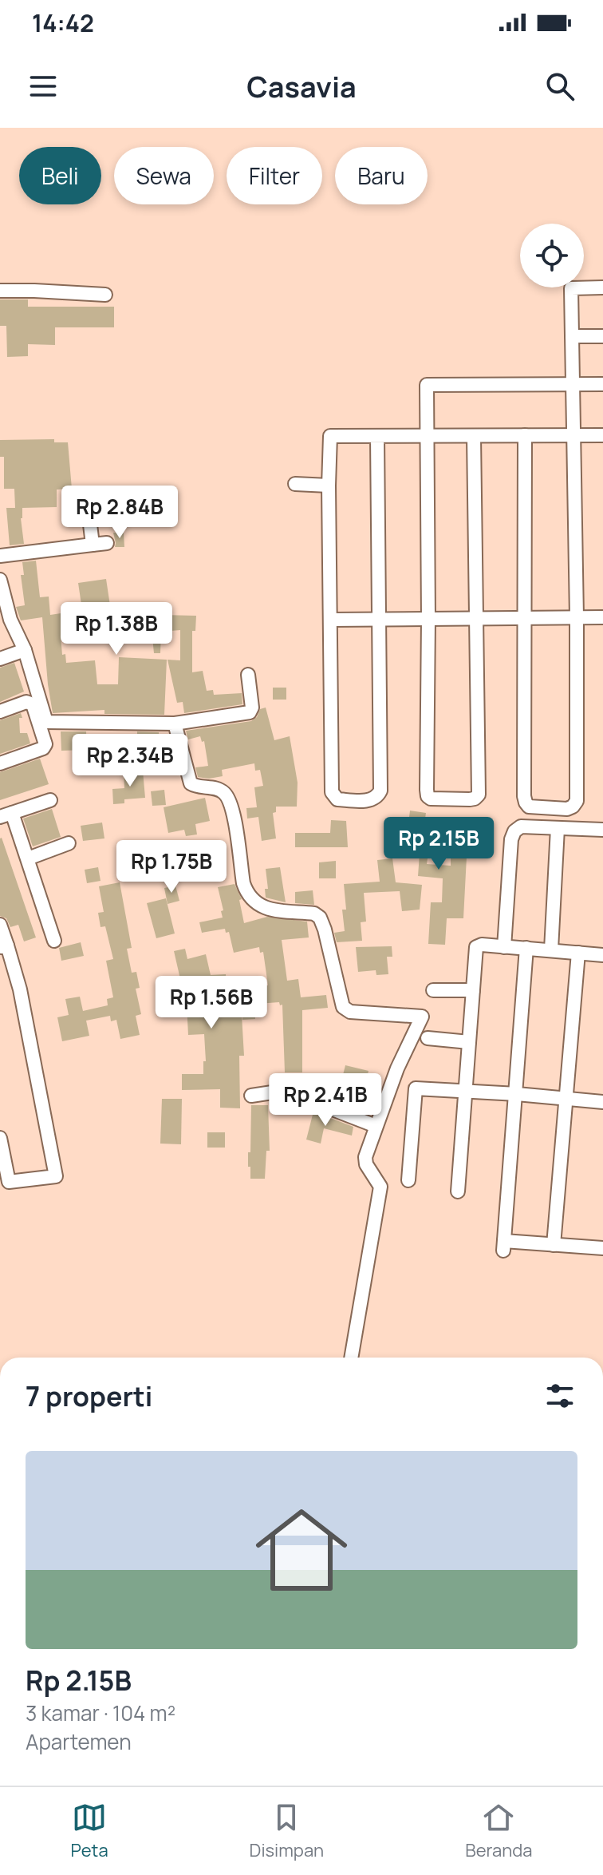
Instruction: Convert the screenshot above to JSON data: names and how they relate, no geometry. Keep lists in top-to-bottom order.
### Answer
{
  "page": {
    "status": "14:42",
    "header": "Casavia",
    "chip": [
      "Beli",
      "Sewa",
      "Filter",
      "Baru"
    ],
    "price": [
      "Rp 2.84B",
      "Rp 1.38B",
      "Rp 2.34B",
      "Rp 2.15B",
      "Rp 1.75B",
      "Rp 1.56B",
      "Rp 2.41B"
    ],
    "heading": "7 properti",
    "list": [
      {
        "name": "Rp 2.15B",
        "note": "3 kamar · 104 m² · Apartemen"
      }
    ],
    "tabs": ["Peta", "Disimpan", "Beranda"]
  }
}
